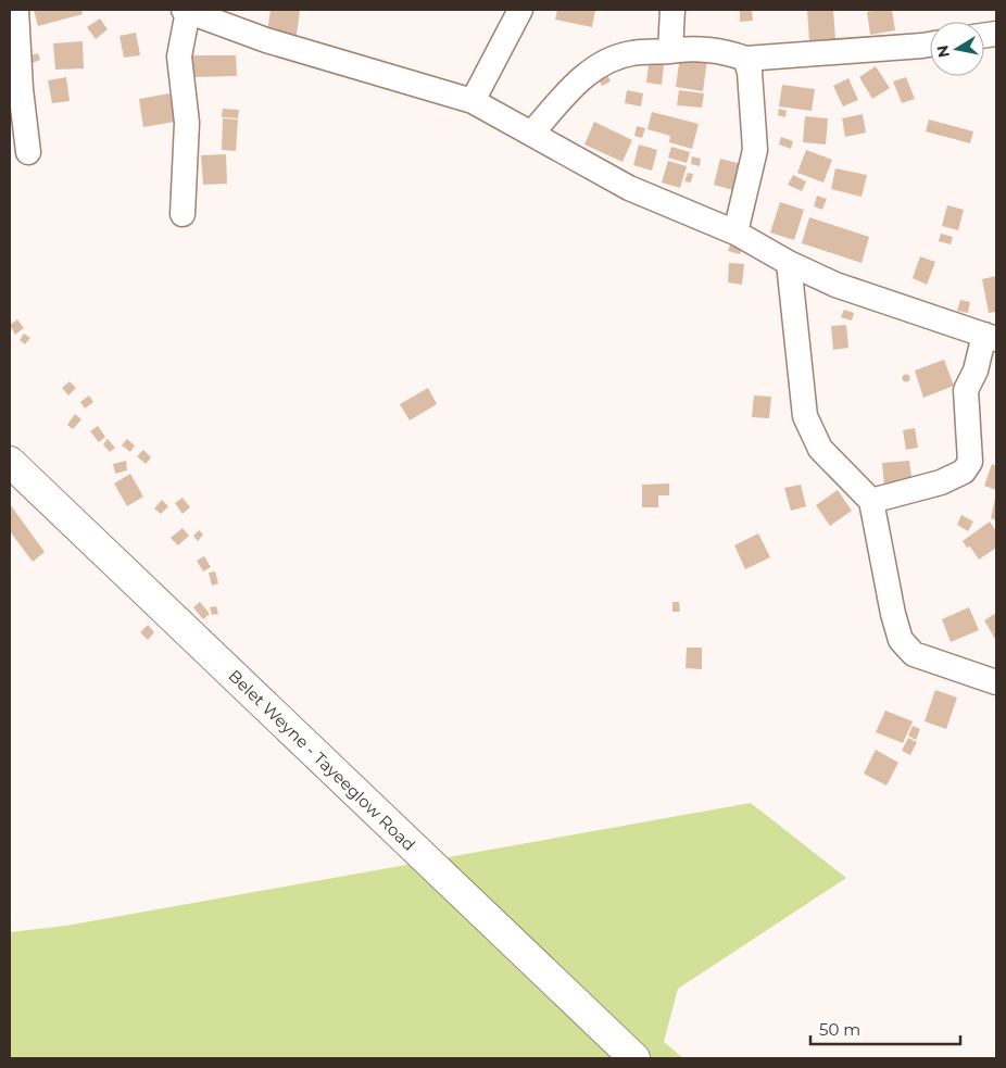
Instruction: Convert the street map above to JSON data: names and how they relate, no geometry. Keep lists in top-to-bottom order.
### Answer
{
  "streets": {
    "main road": ["Belet Weyne - Tayeeglow Road"]
  },
  "scale_bar": "50 m",
  "north": "left"
}
